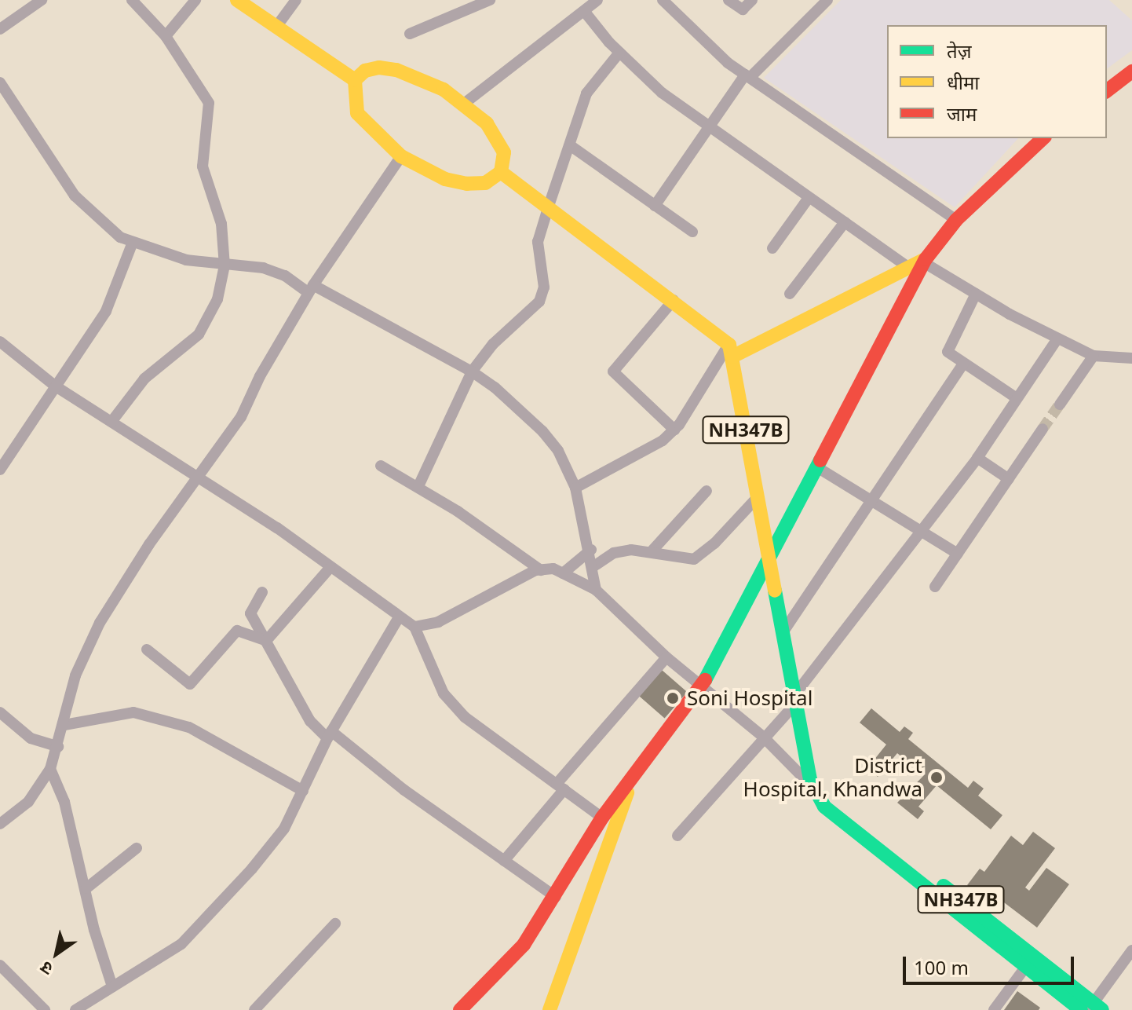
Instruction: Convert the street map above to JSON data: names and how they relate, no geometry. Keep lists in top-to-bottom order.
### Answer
{
  "streets": {
    "main road": ["NH347B"]
  },
  "places": ["Soni Hospital", "District Hospital, Khandwa"],
  "legend": ["तेज़", "धीमा", "जाम"],
  "scale_bar": "100 m",
  "north": "bottom left"
}
